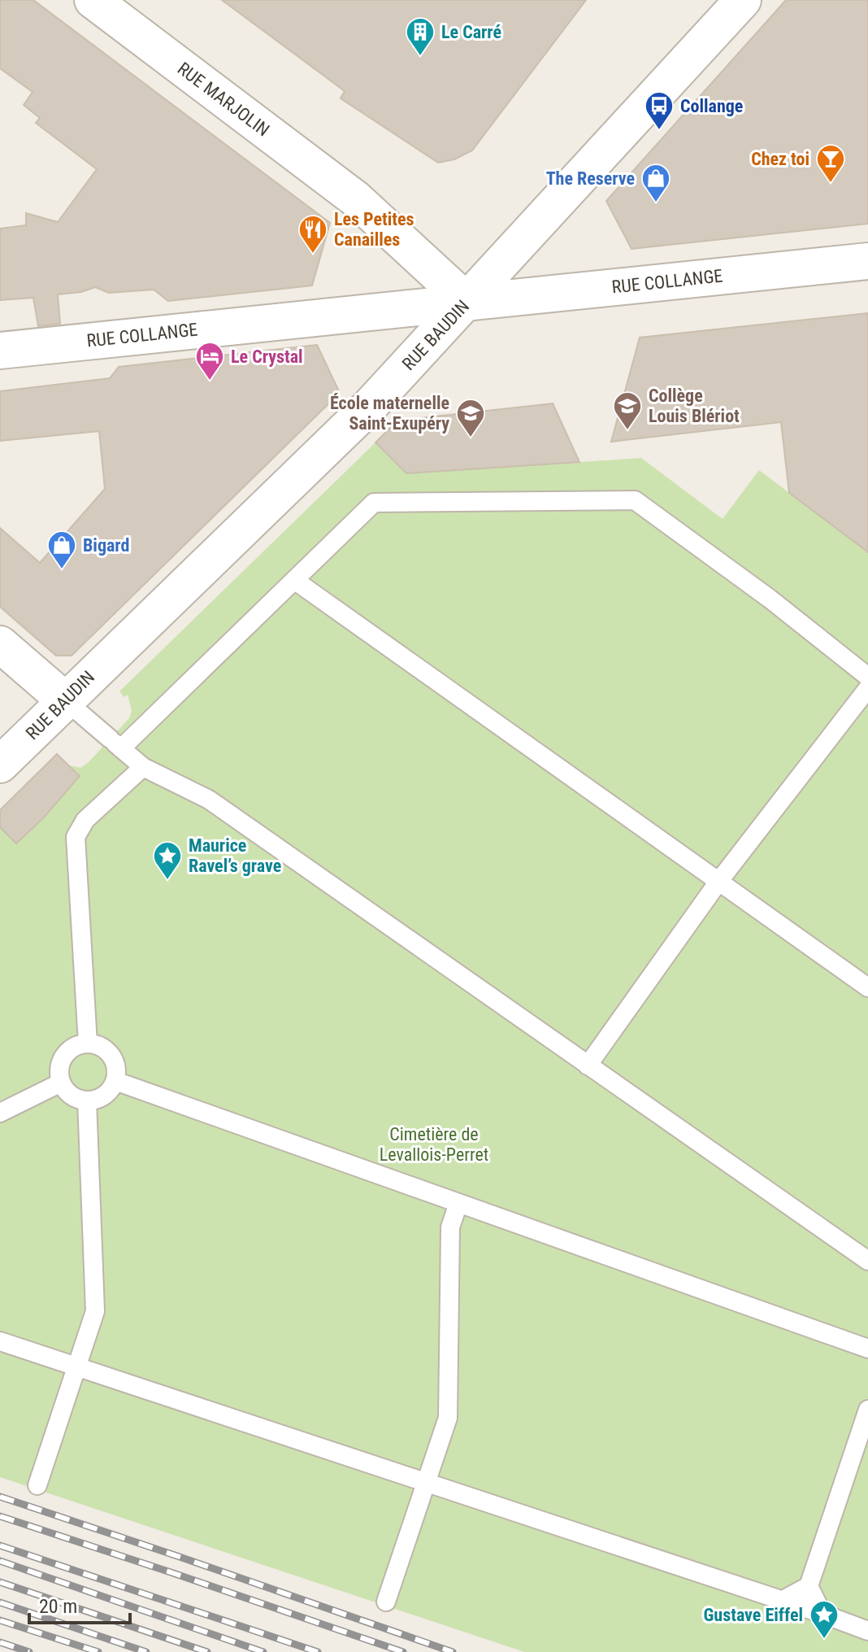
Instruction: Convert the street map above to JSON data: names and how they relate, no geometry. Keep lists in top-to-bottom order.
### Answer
{
  "streets": {
    "street": ["RUE MARJOLIN", "RUE COLLANGE", "RUE BAUDIN"]
  },
  "crossings": [
    ["RUE MARJOLIN", "RUE COLLANGE"],
    ["RUE MARJOLIN", "RUE BAUDIN"],
    ["RUE COLLANGE", "RUE BAUDIN"]
  ],
  "parks": ["Cimetière de Levallois-Perret"],
  "places": {
    "building": ["Le Carré"],
    "bus stop": ["Collange"],
    "bar": ["Chez toi"],
    "shop": ["The Reserve", "Bigard"],
    "restaurant": ["Les Petites Canailles"],
    "hotel": ["Le Crystal"],
    "school or university": ["Collège Louis Blériot", "École maternelle Saint-Exupéry"],
    "place": ["Maurice Ravel’s grave", "Gustave Eiffel"]
  },
  "scale_bar": "20 m"
}
